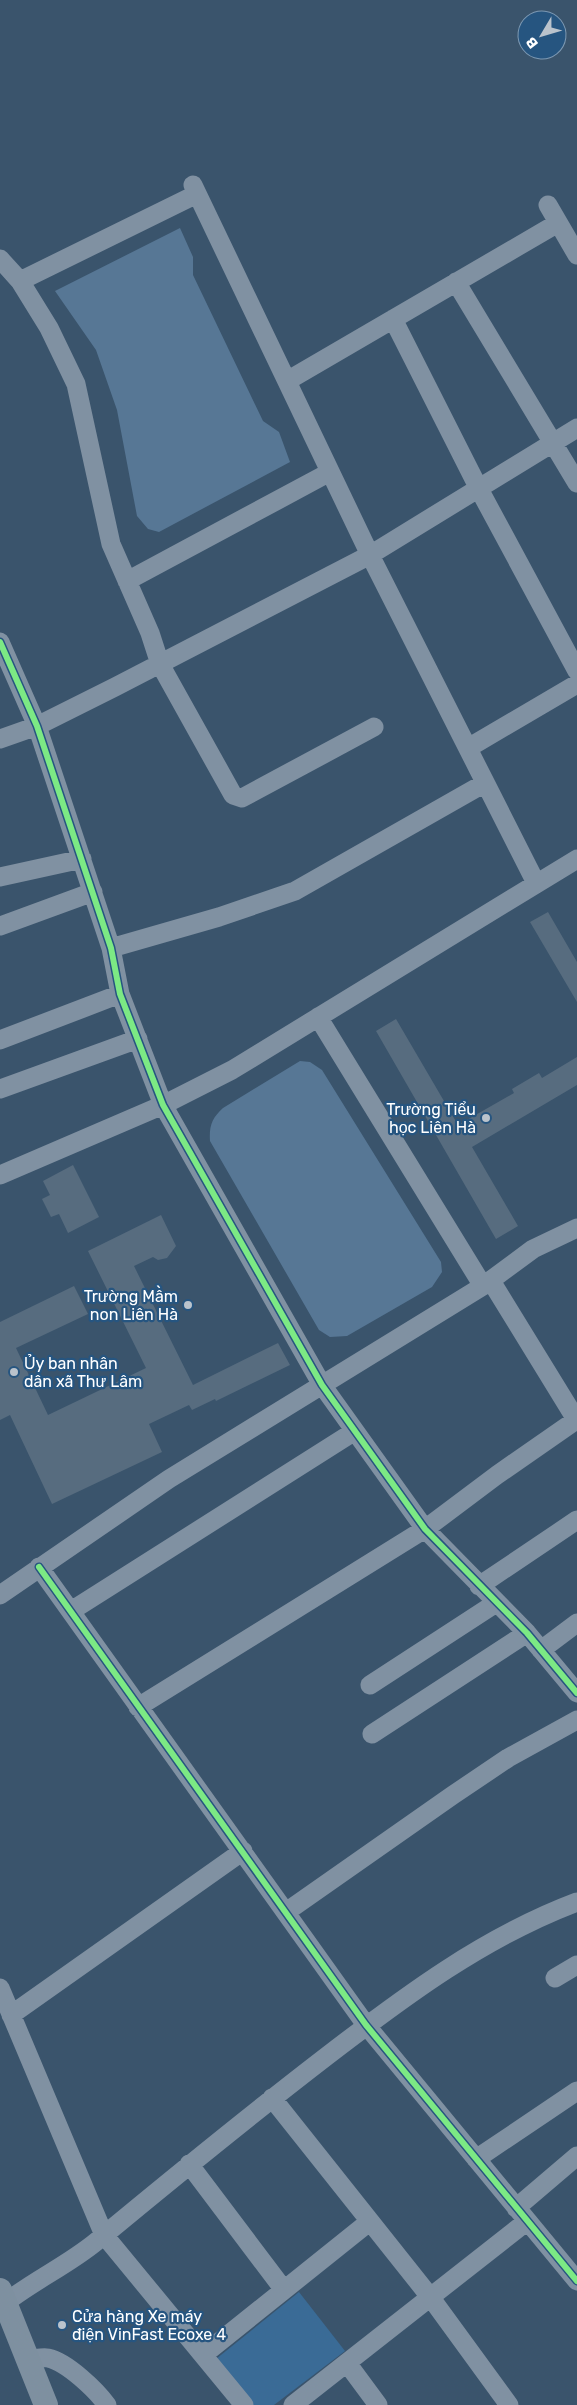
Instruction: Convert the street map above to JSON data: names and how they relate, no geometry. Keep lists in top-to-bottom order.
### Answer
{
  "places": [
    "Trường Tiểu học Liên Hà",
    "Trường Mầm non Liên Hà",
    "Ủy ban nhân dân xã Thư Lâm",
    "Cửa hàng Xe máy điện VinFast Ecoxe 4"
  ],
  "north": "bottom left"
}
